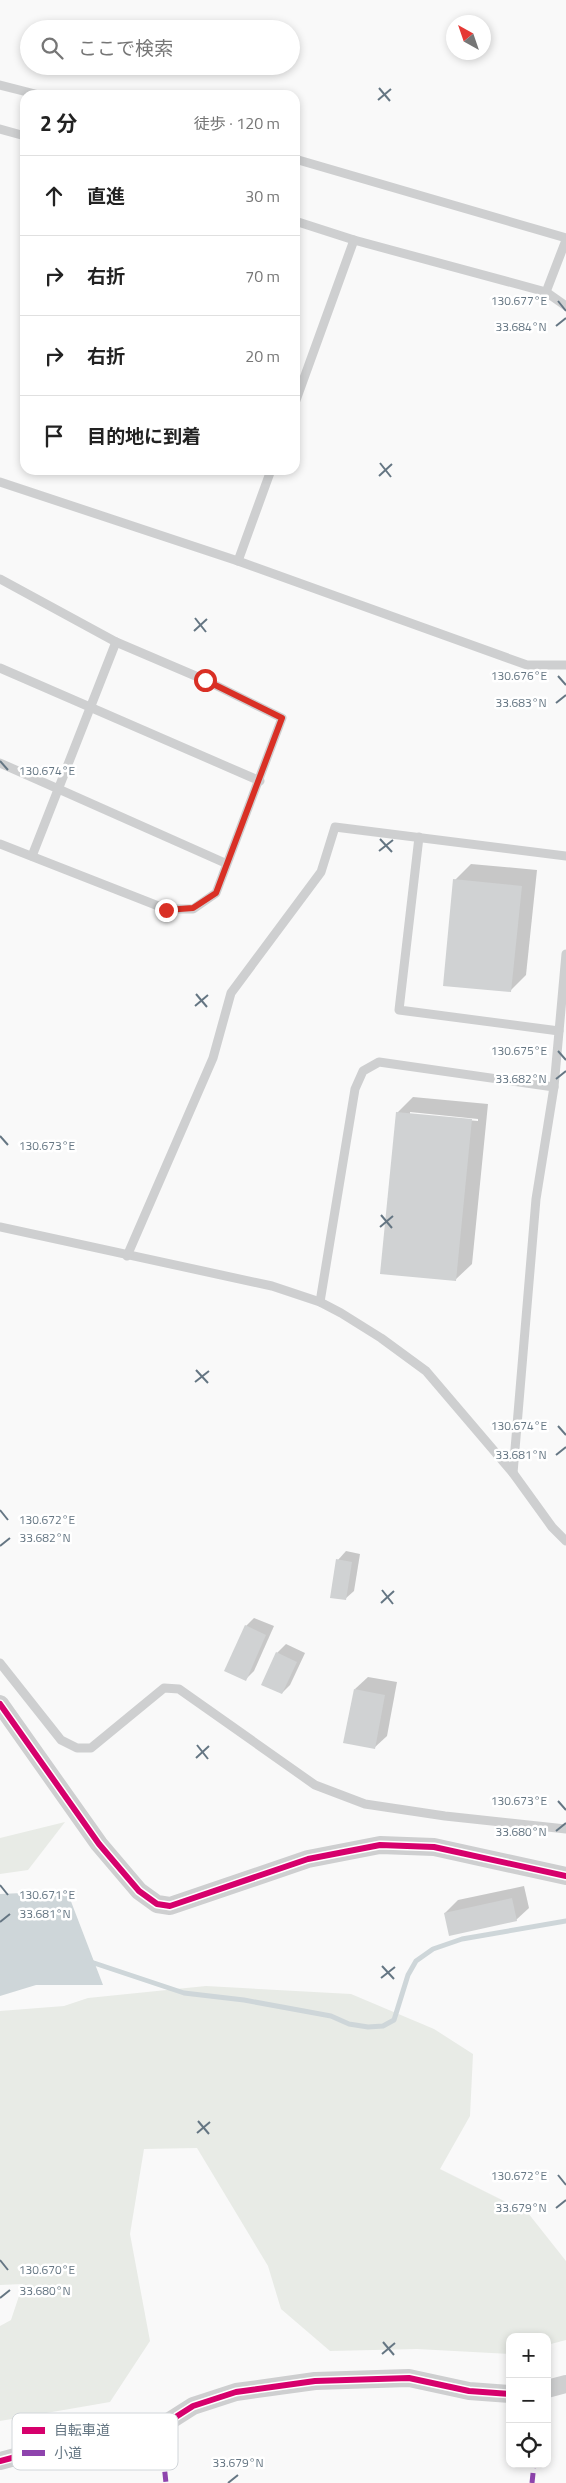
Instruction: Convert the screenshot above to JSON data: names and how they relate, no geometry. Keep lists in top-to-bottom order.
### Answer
{
  "legend": ["自転車道", "小道"],
  "north": "top left",
  "page": {
    "search": "ここで検索",
    "heading": ["2 分", "徒歩 · 120 m"],
    "list": [
      ["直進", "30 m"],
      ["右折", "70 m"],
      ["右折", "20 m"],
      "目的地に到着"
    ],
    "map_buttons": ["+", "−"]
  },
  "coordinates": [
    "130.677°E",
    "33.684°N",
    "130.676°E",
    "33.683°N",
    "130.674°E",
    "130.675°E",
    "33.682°N",
    "130.673°E",
    "33.681°N",
    "130.672°E",
    "33.680°N",
    "130.671°E",
    "33.679°N",
    "130.670°E"
  ]
}
